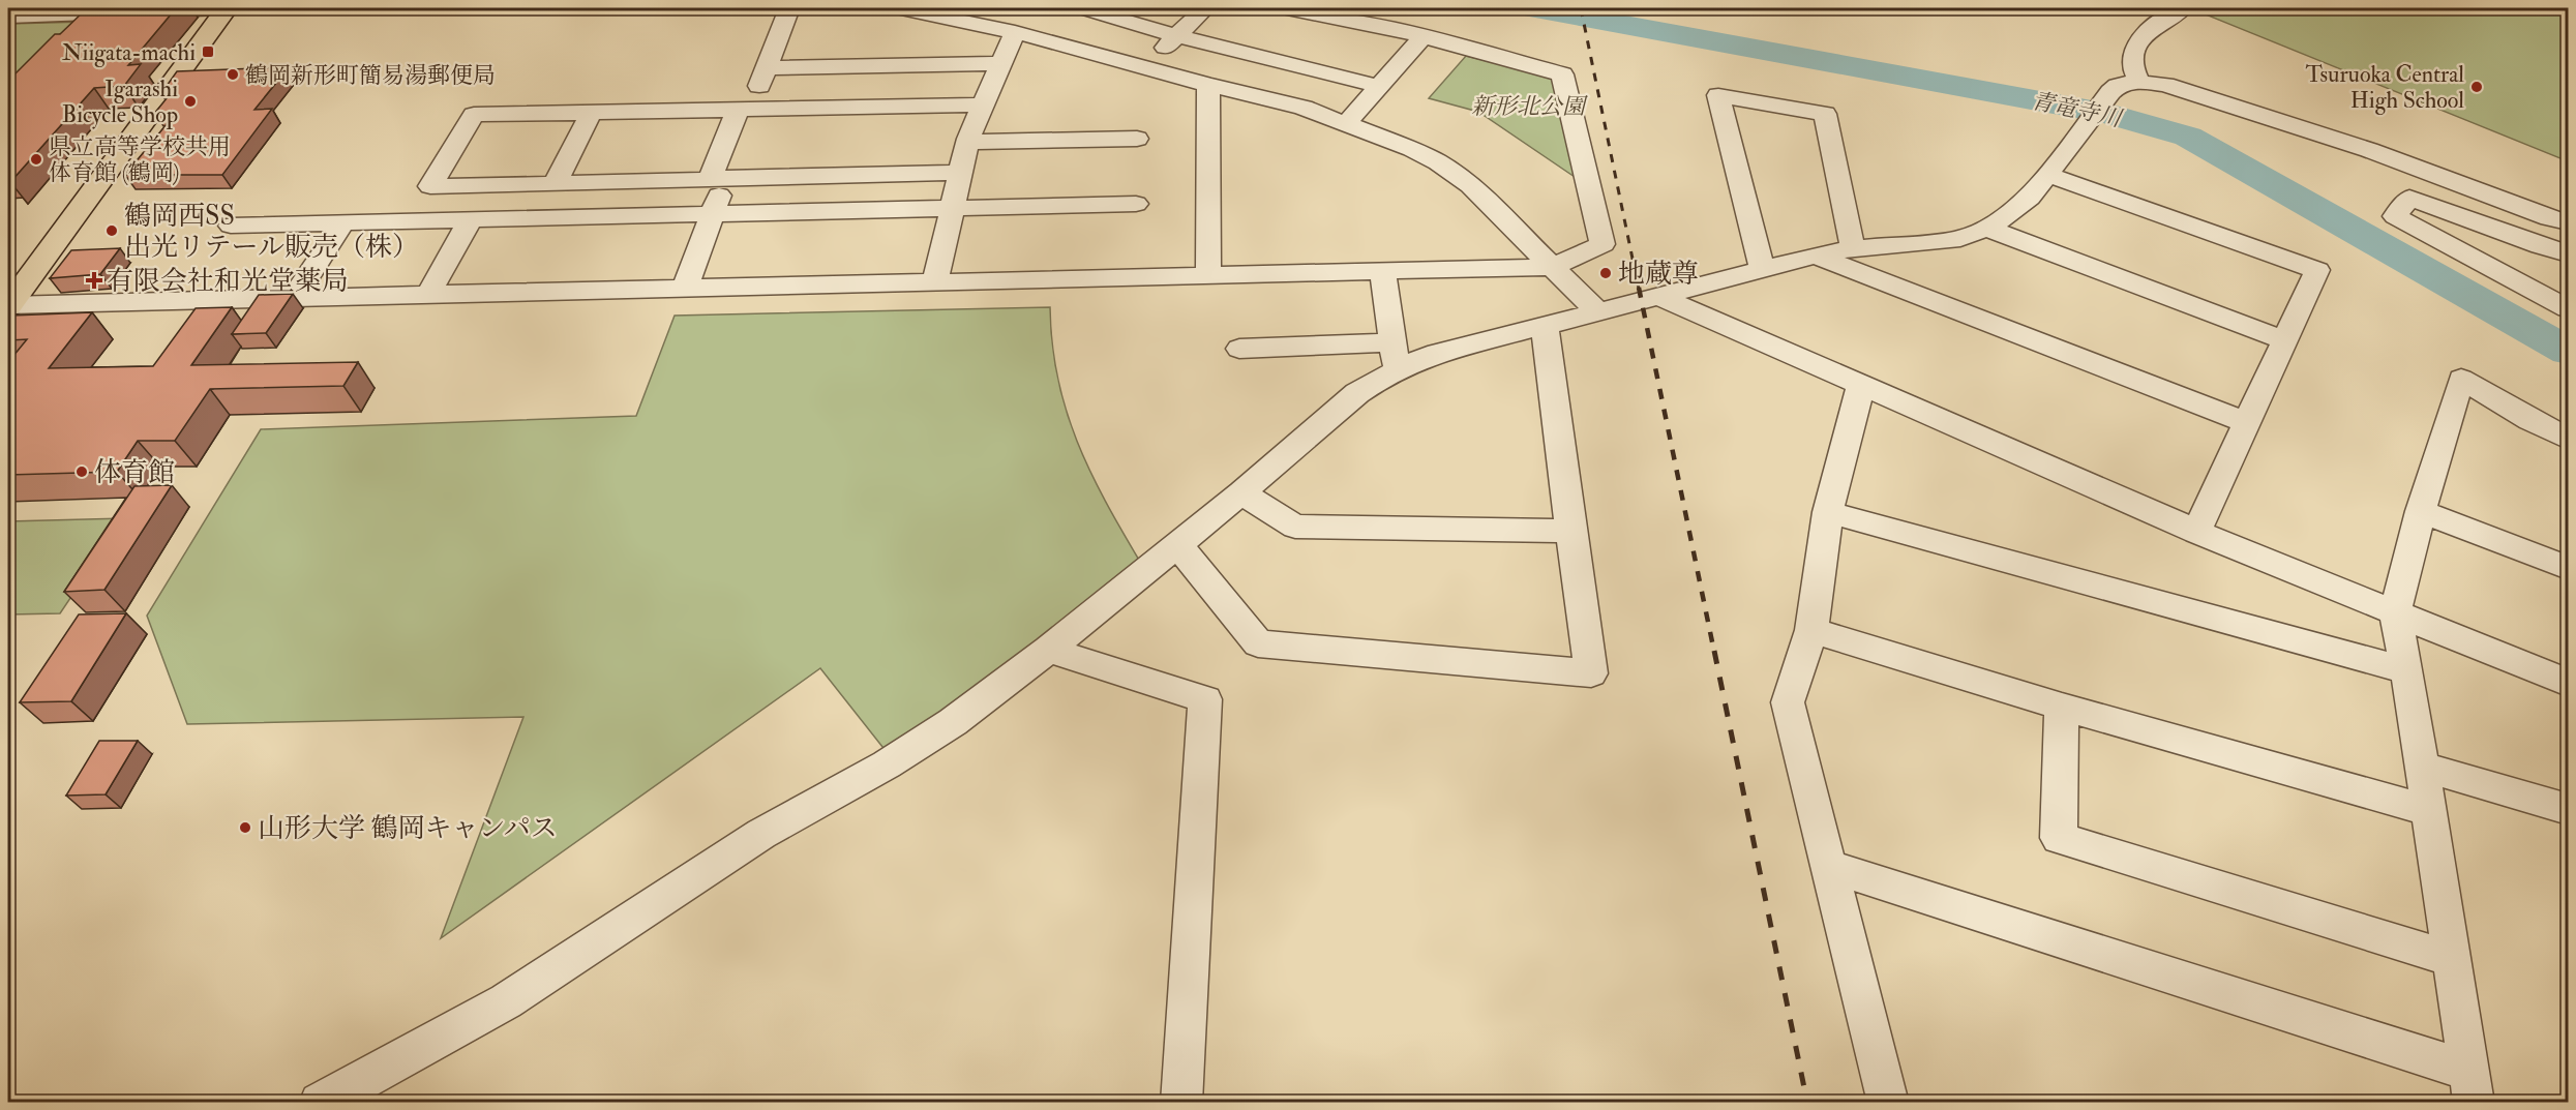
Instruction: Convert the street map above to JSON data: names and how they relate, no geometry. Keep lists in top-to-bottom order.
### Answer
{
  "water": ["青竜寺川"],
  "parks": ["新形北公園"],
  "places": {
    "transit": ["Niigata-machi"],
    "other": [
      "鶴岡新形町簡易湯郵便局",
      "Tsuruoka Central High School",
      "Igarashi Bicycle Shop",
      "県立高等学校共用 体育館 (鶴岡)",
      "鶴岡西SS 出光リテール販売（株）",
      "地蔵尊",
      "体育館",
      "山形大学 鶴岡キャンパス"
    ],
    "health": ["有限会社和光堂薬局"]
  }
}
